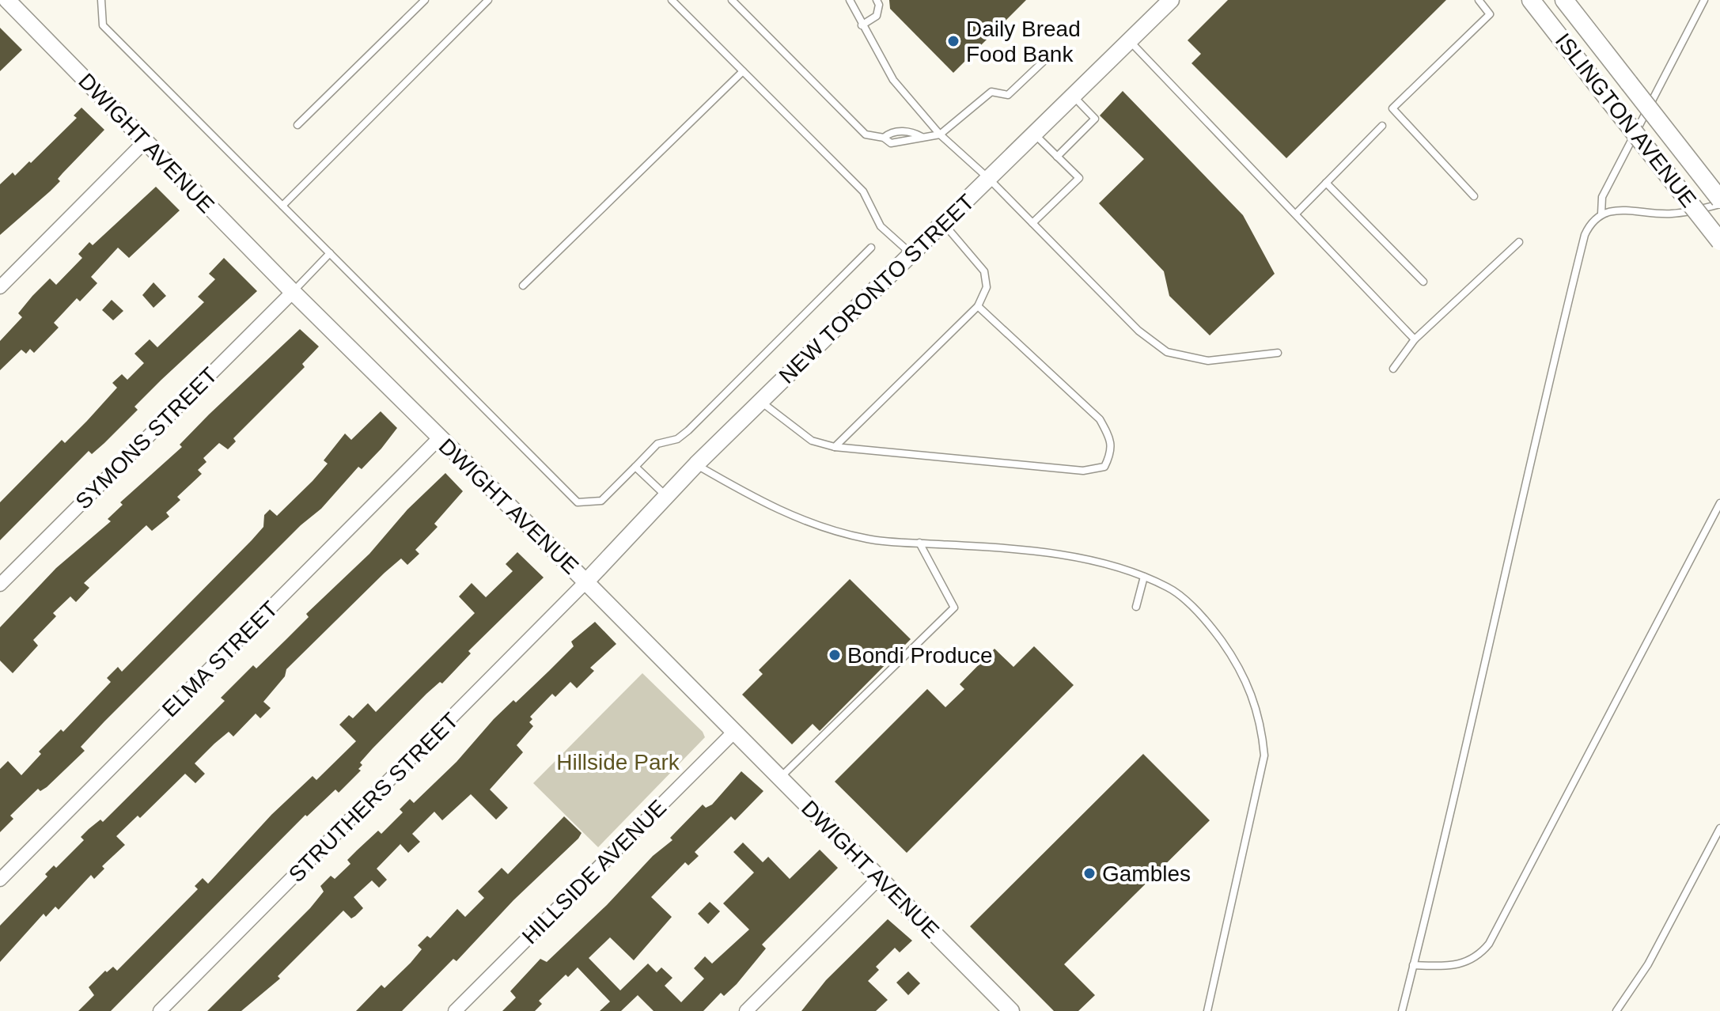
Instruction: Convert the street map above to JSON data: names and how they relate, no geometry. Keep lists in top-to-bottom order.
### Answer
{
  "streets": {
    "main road": ["ISLINGTON AVENUE"],
    "street": [
      "DWIGHT AVENUE",
      "NEW TORONTO STREET",
      "SYMONS STREET",
      "ELMA STREET",
      "STRUTHERS STREET",
      "HILLSIDE AVENUE"
    ]
  },
  "crossings": [
    ["DWIGHT AVENUE", "NEW TORONTO STREET"],
    ["DWIGHT AVENUE", "SYMONS STREET"],
    ["DWIGHT AVENUE", "ELMA STREET"],
    ["DWIGHT AVENUE", "STRUTHERS STREET"],
    ["DWIGHT AVENUE", "HILLSIDE AVENUE"],
    ["NEW TORONTO STREET", "STRUTHERS STREET"]
  ],
  "parks": ["Hillside Park"],
  "places": ["Daily Bread Food Bank", "Bondi Produce", "Gambles"]
}
